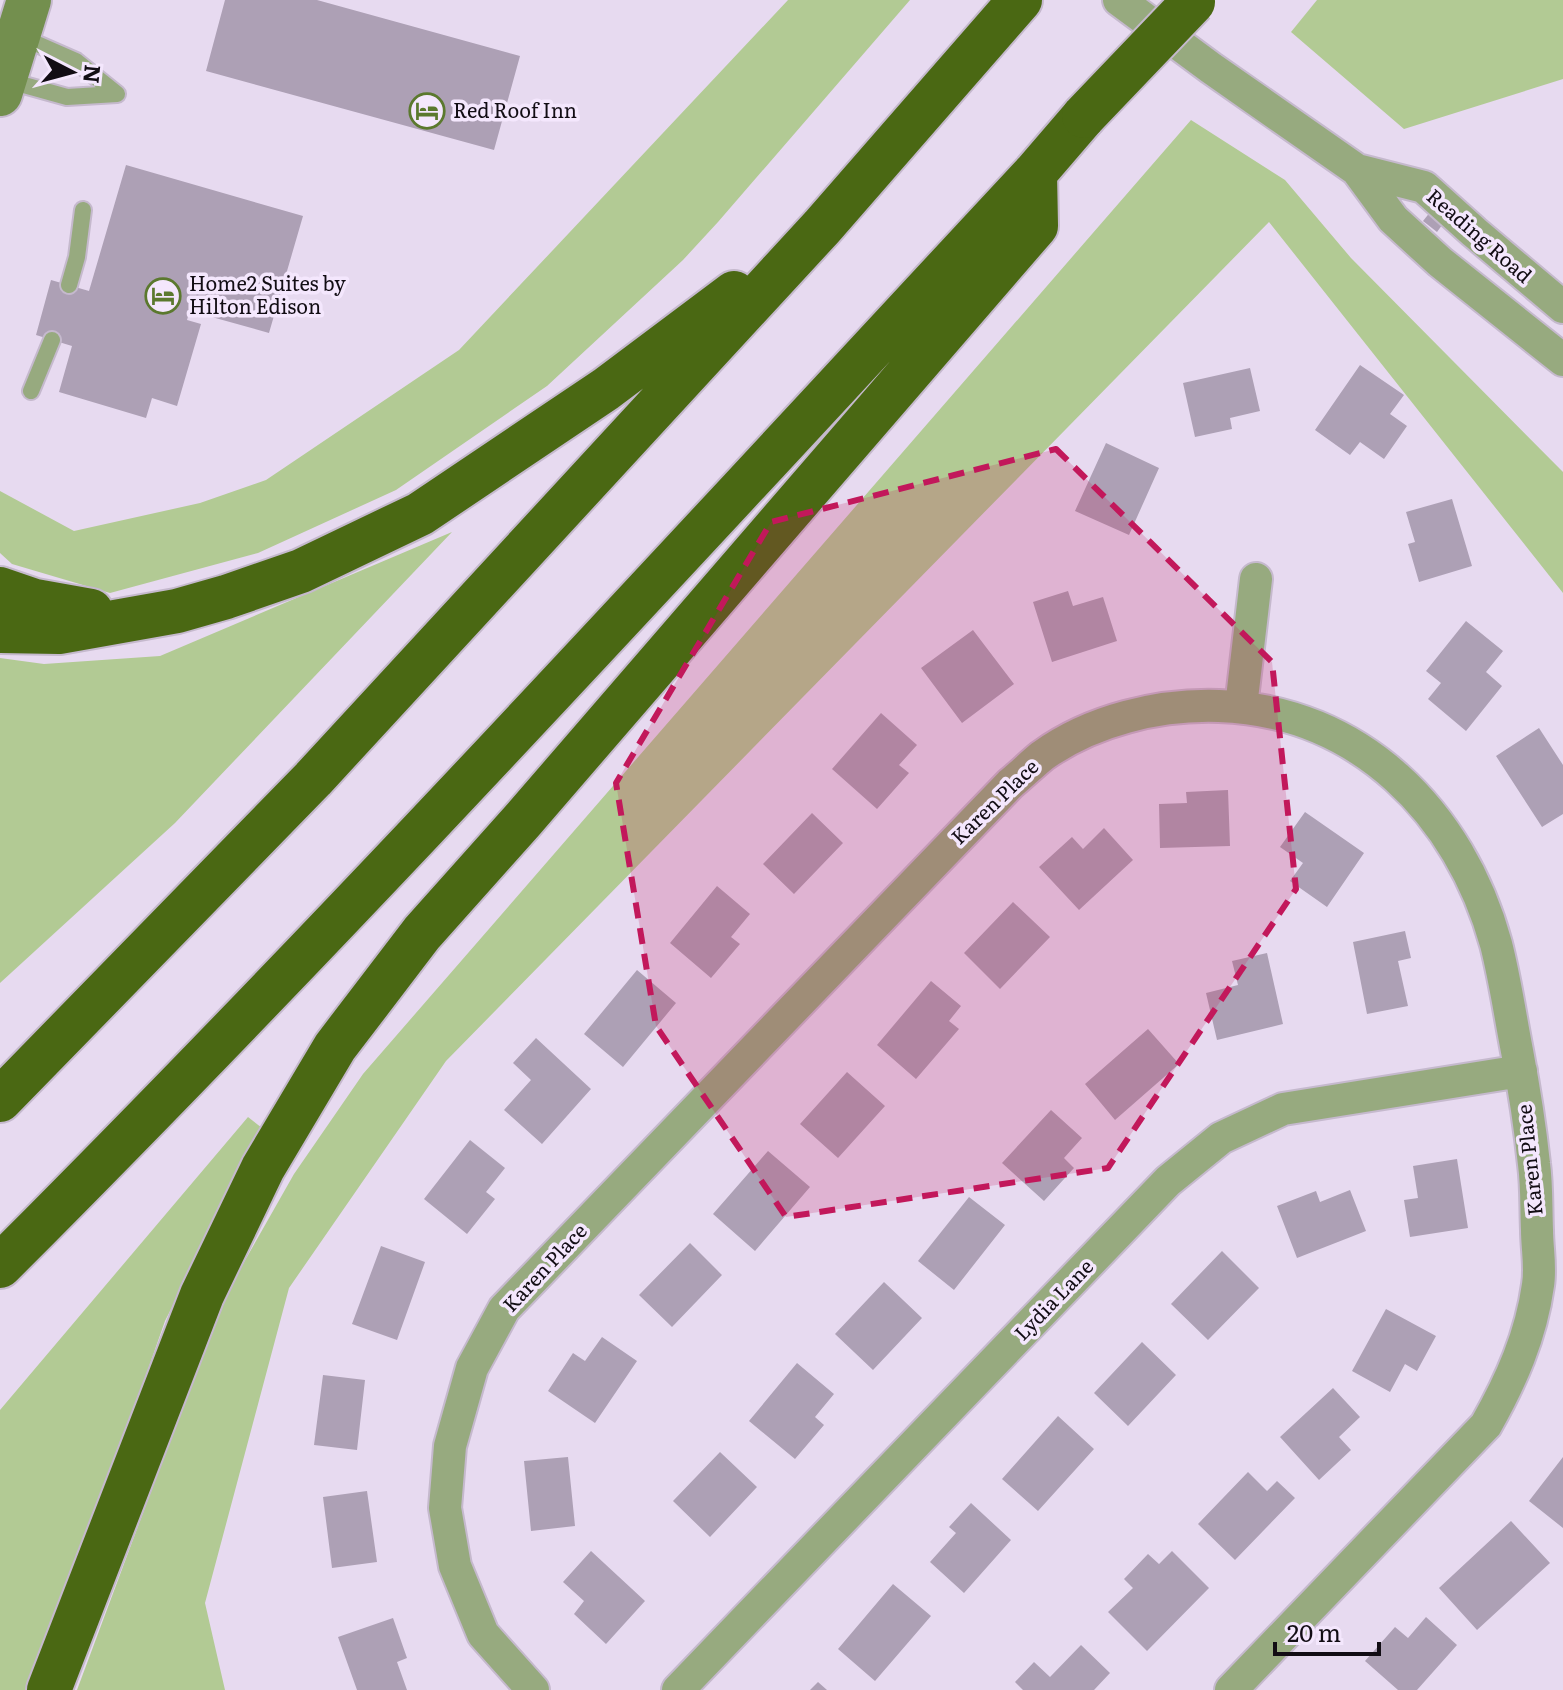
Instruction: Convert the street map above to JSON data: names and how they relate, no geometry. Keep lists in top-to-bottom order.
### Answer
{
  "streets": {
    "street": ["Reading Road", "Karen Place", "Lydia Lane"]
  },
  "crossings": [
    ["Karen Place", "Lydia Lane"]
  ],
  "places": {
    "hotel": ["Red Roof Inn", "Home2 Suites by Hilton Edison"]
  },
  "scale_bar": "20 m",
  "north": "right"
}
